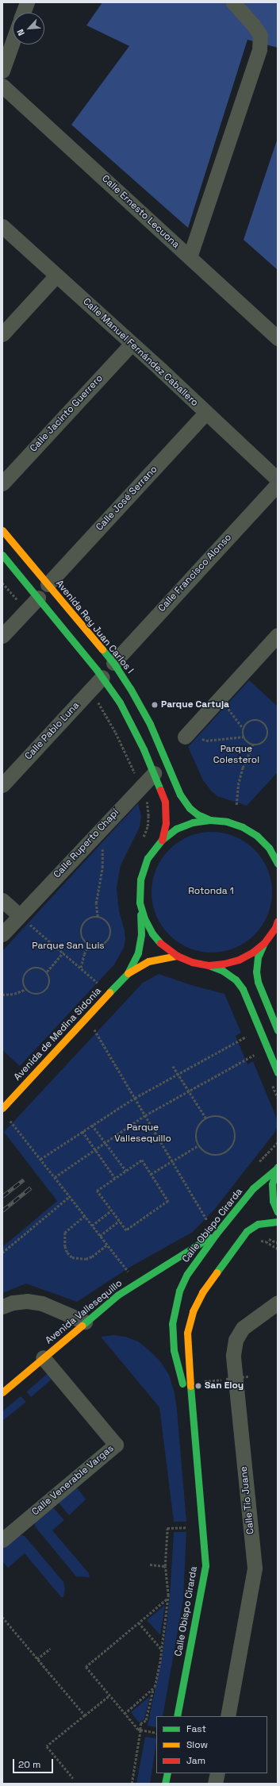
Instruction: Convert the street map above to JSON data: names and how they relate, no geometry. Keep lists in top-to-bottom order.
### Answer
{
  "streets": {
    "main road": [
      "Avenida Rey Juan Carlos I",
      "Avenida de Medina Sidonia",
      "Calle Obispo Cirarda",
      "Avenida Vallesequillo"
    ],
    "street": [
      "Calle Ernesto Lecuona",
      "Calle Manuel Fernández Caballero",
      "Calle Jacinto Guerrero",
      "Calle José Serrano",
      "Calle Francisco Alonso",
      "Calle Pablo Luna",
      "Calle Ruperto Chapí",
      "Calle Venerable Vargas",
      "Calle Tío Juane"
    ]
  },
  "crossings": [
    ["Calle Manuel Fernández Caballero", "Calle Jacinto Guerrero"],
    ["Calle Manuel Fernández Caballero", "Calle José Serrano"],
    ["Calle José Serrano", "Avenida Rey Juan Carlos I"],
    ["Calle Francisco Alonso", "Avenida Rey Juan Carlos I"],
    ["Calle Obispo Cirarda", "Avenida Vallesequillo"],
    ["Avenida Vallesequillo", "Calle Venerable Vargas"]
  ],
  "parks": [
    "Parque Colesterol",
    "Rotonda 1",
    "Parque San Luis",
    "Parque Vallesequillo"
  ],
  "places": ["Parque Cartuja", "San Eloy"],
  "legend": ["Fast", "Slow", "Jam"],
  "scale_bar": "20 m",
  "north": "bottom left"
}
